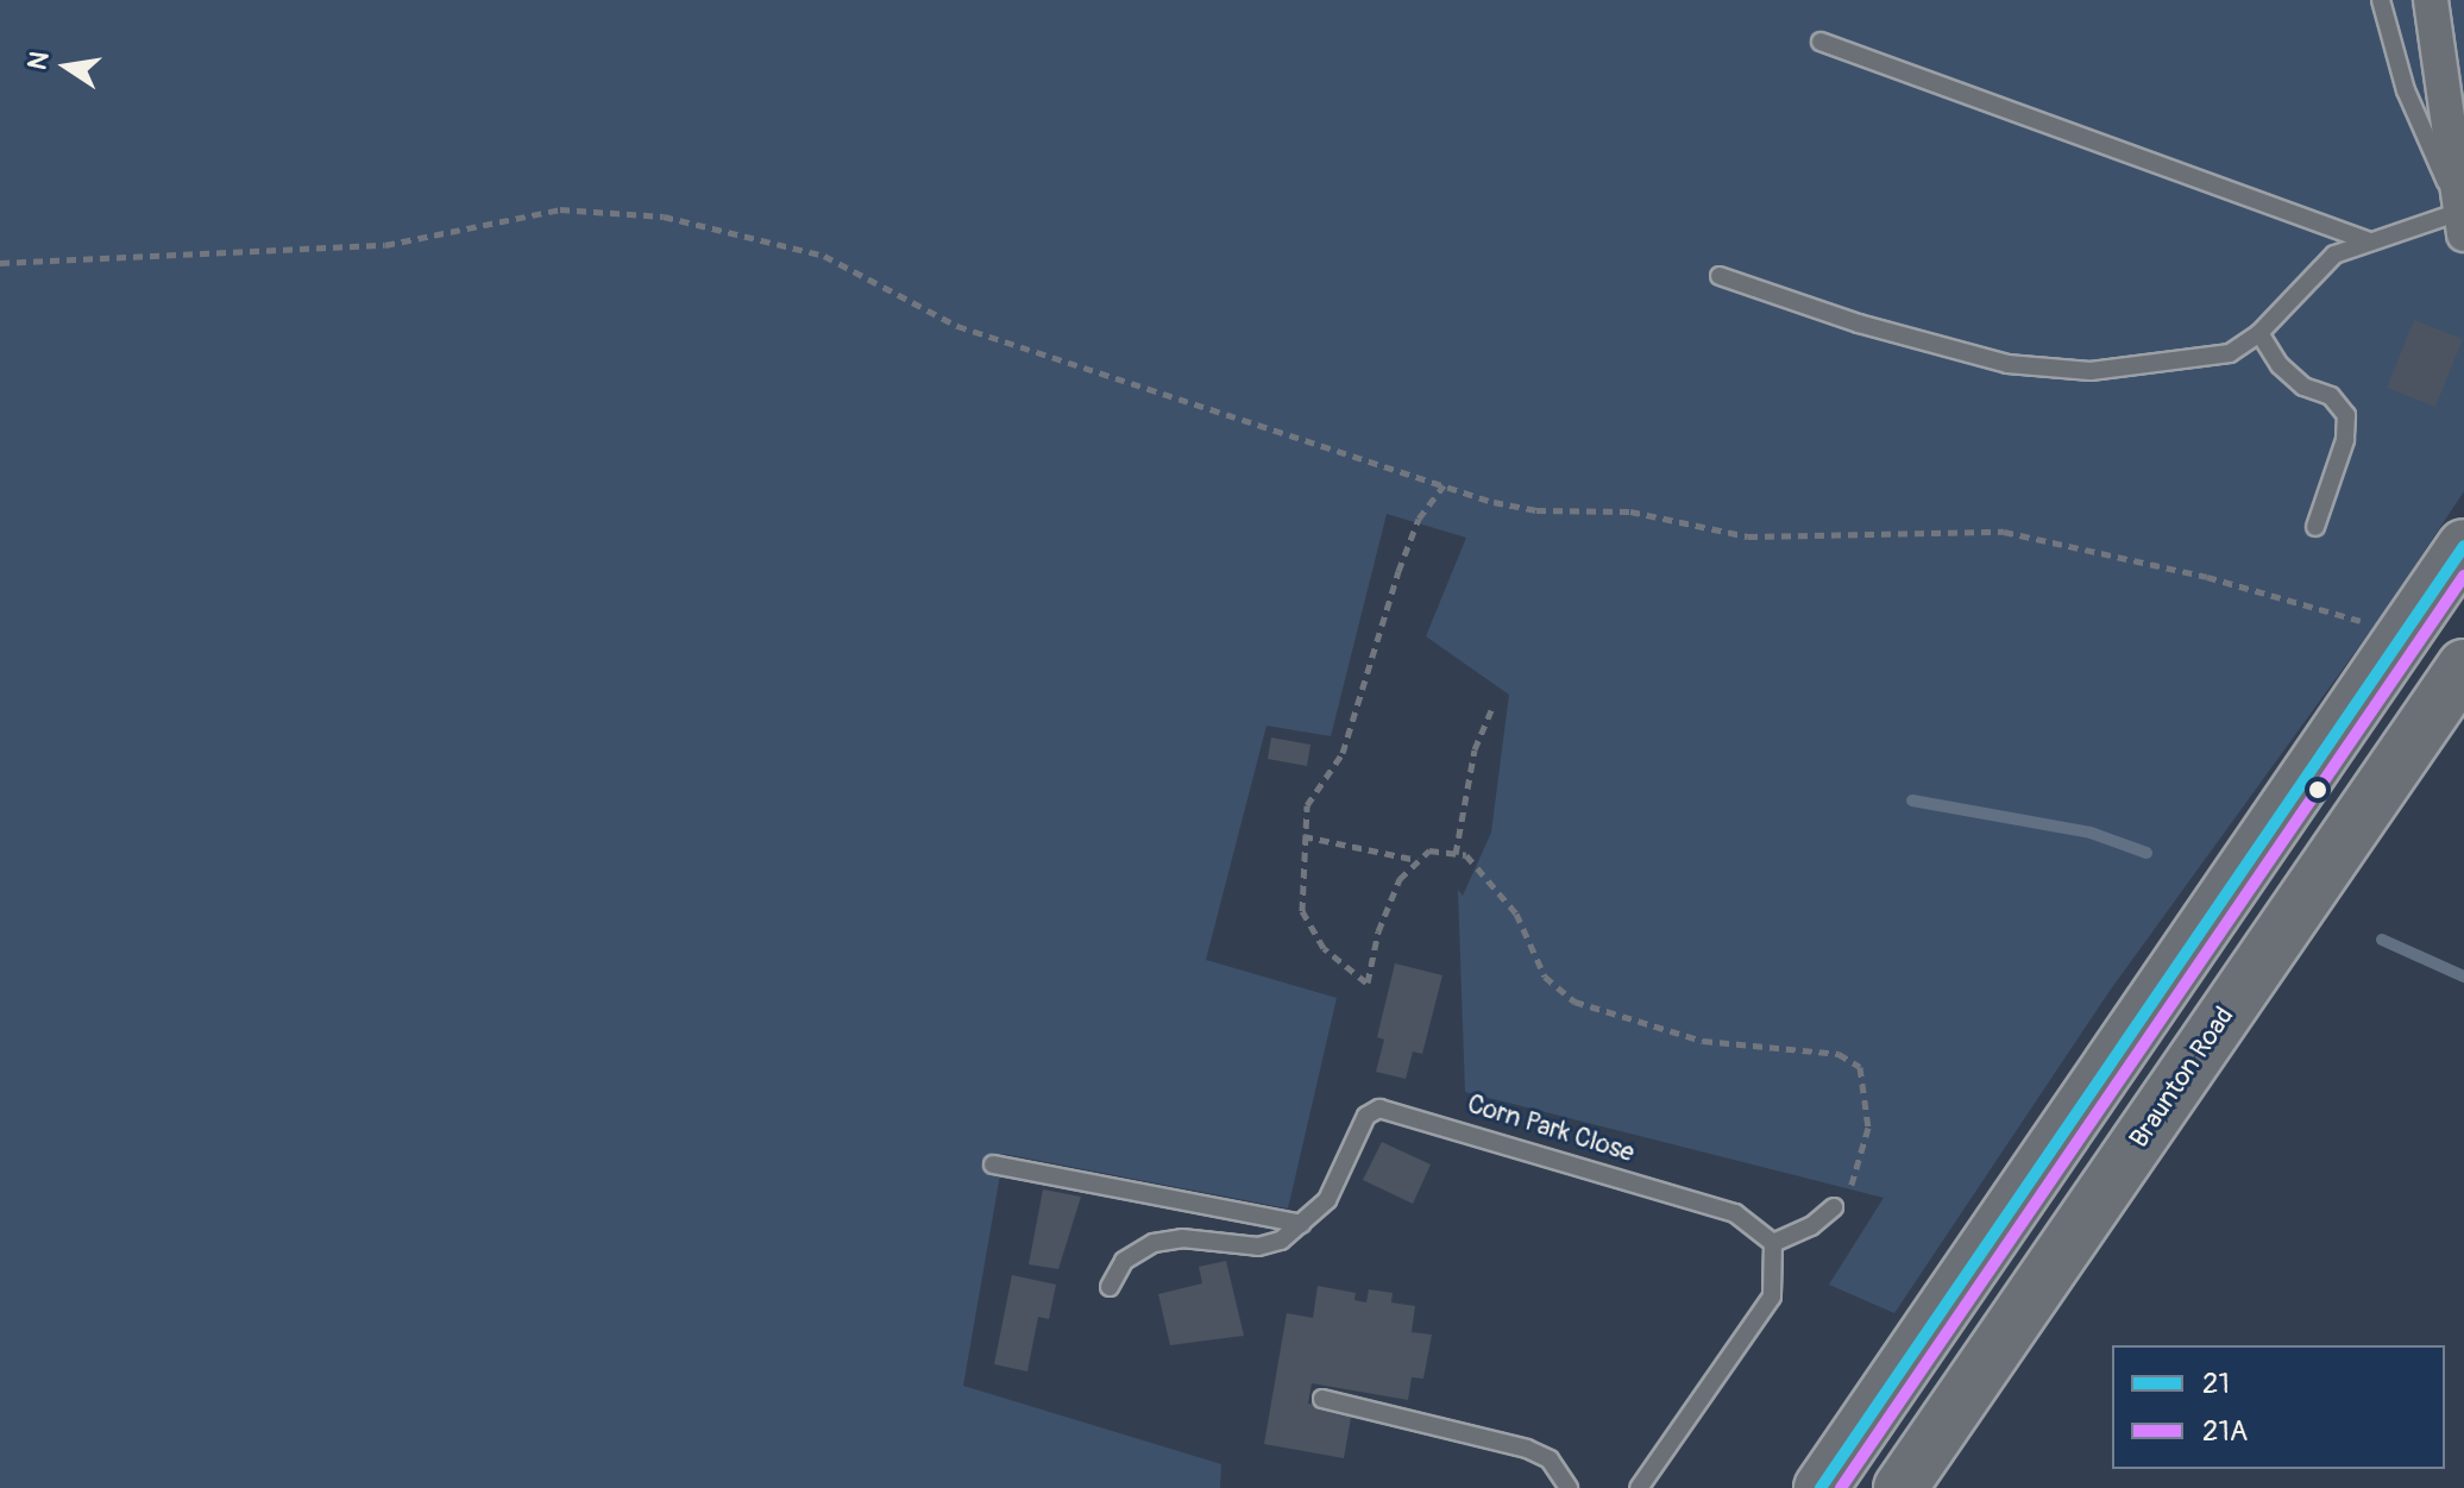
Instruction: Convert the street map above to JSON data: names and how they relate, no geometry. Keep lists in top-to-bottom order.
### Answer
{
  "streets": {
    "main road": ["Braunton Road"],
    "lane": ["Corn Park Close"]
  },
  "lines": ["transit line 21", "transit line 21A"],
  "legend": ["21", "21A"],
  "north": "left"
}
